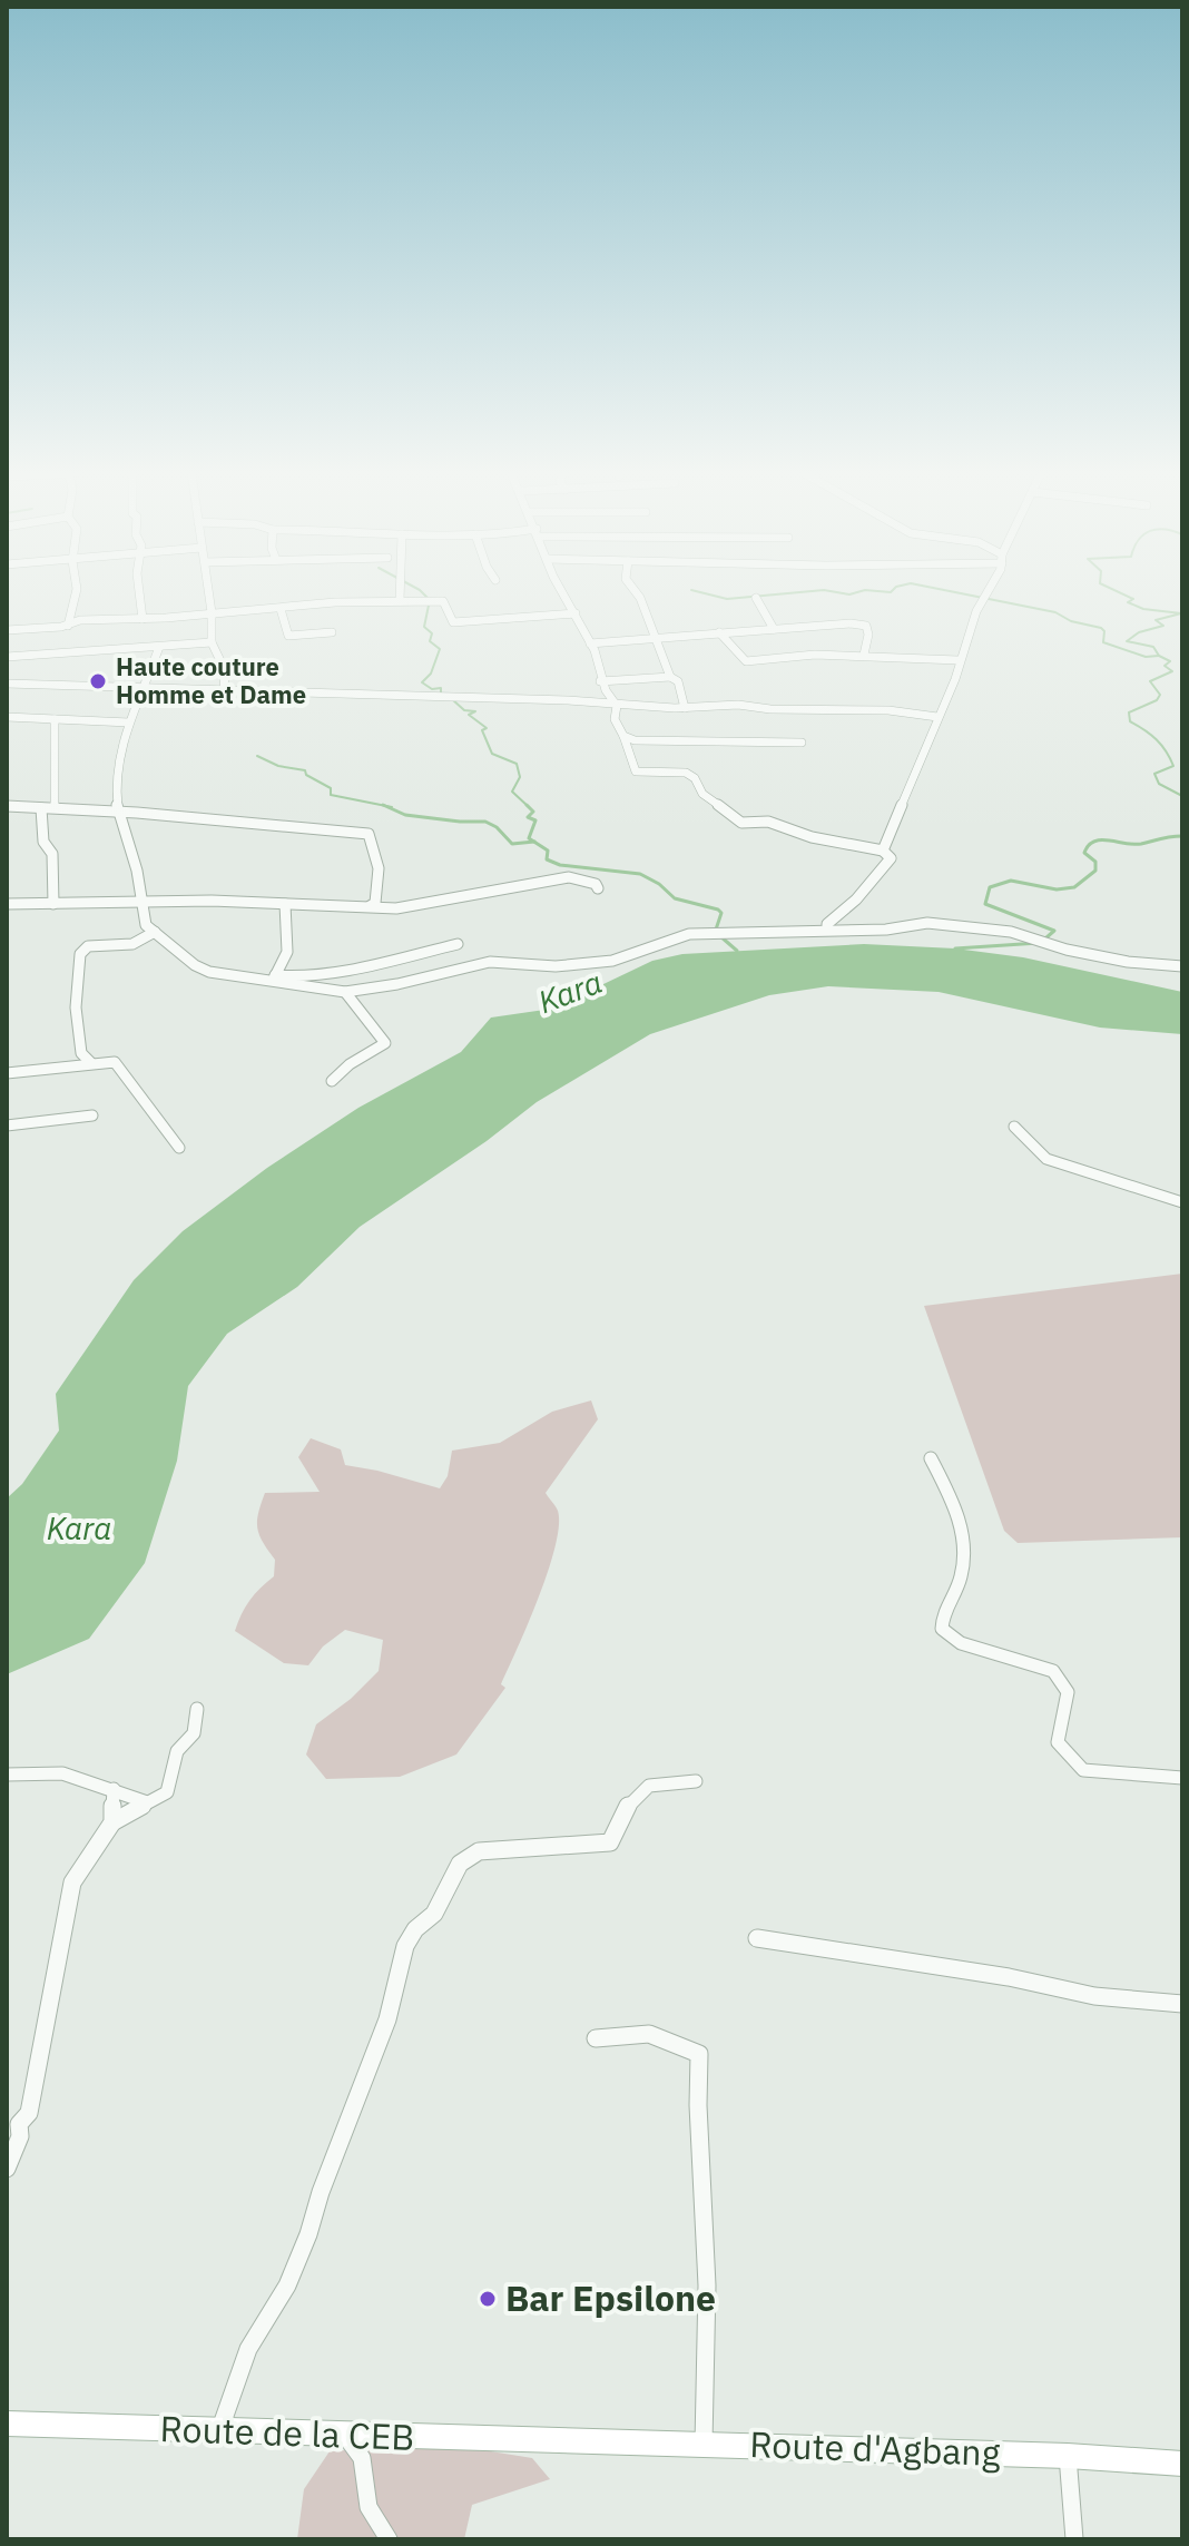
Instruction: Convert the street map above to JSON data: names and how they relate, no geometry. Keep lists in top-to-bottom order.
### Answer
{
  "streets": {
    "main road": ["Route de la CEB", "Route d'Agbang"]
  },
  "crossings": [
    ["Route de la CEB", "Route d'Agbang"]
  ],
  "water": ["Kara"],
  "places": ["Haute couture Homme et Dame", "Bar Epsilone"]
}
